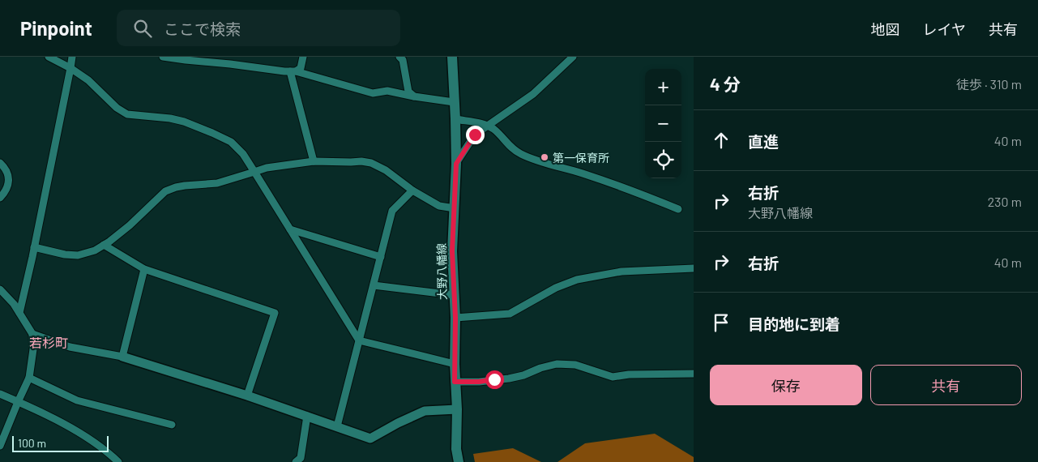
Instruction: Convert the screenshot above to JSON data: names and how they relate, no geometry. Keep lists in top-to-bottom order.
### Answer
{
  "streets": {
    "main road": ["大野八幡線"]
  },
  "districts": ["若杉町"],
  "places": ["第一保育所"],
  "scale_bar": "100 m",
  "page": {
    "header": "Pinpoint",
    "search": "ここで検索",
    "nav": ["地図", "レイヤ", "共有"],
    "heading": ["4 分", "徒歩 · 310 m"],
    "map_buttons": ["+", "−"],
    "list": [
      ["直進", "40 m"],
      ["右折", "大野八幡線", "230 m"],
      ["右折", "40 m"],
      "目的地に到着"
    ],
    "buttons": ["保存", "共有"],
    "scale": "100 m"
  }
}
